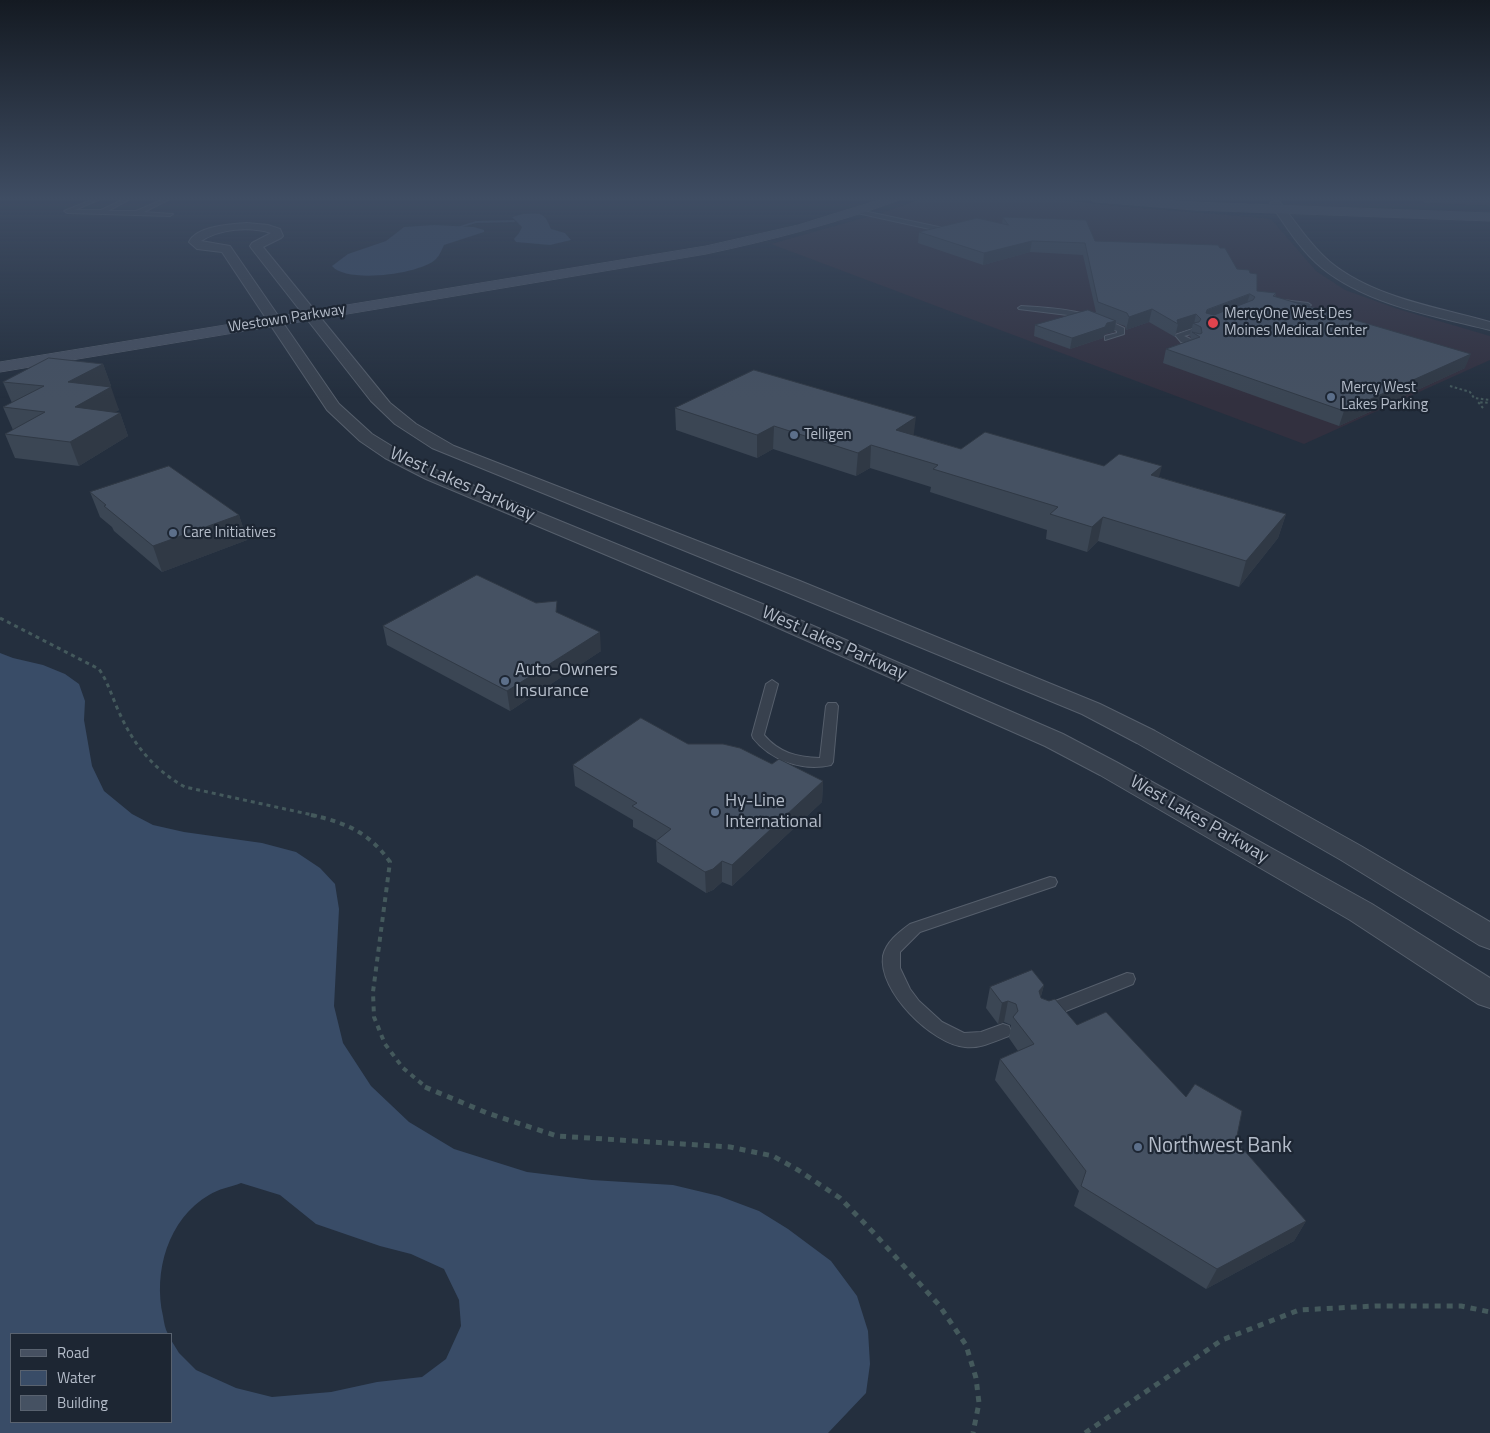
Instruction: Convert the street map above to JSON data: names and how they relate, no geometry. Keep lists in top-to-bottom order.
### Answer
{
  "streets": {
    "street": ["Westown Parkway", "West Lakes Parkway"]
  },
  "crossings": [
    ["Westown Parkway", "West Lakes Parkway"]
  ],
  "places": [
    "MercyOne West Des Moines Medical Center",
    "Mercy West Lakes Parking",
    "Telligen",
    "Care Initiatives",
    "Auto-Owners Insurance",
    "Hy-Line International",
    "Northwest Bank"
  ],
  "legend": ["Road", "Water", "Building"]
}
